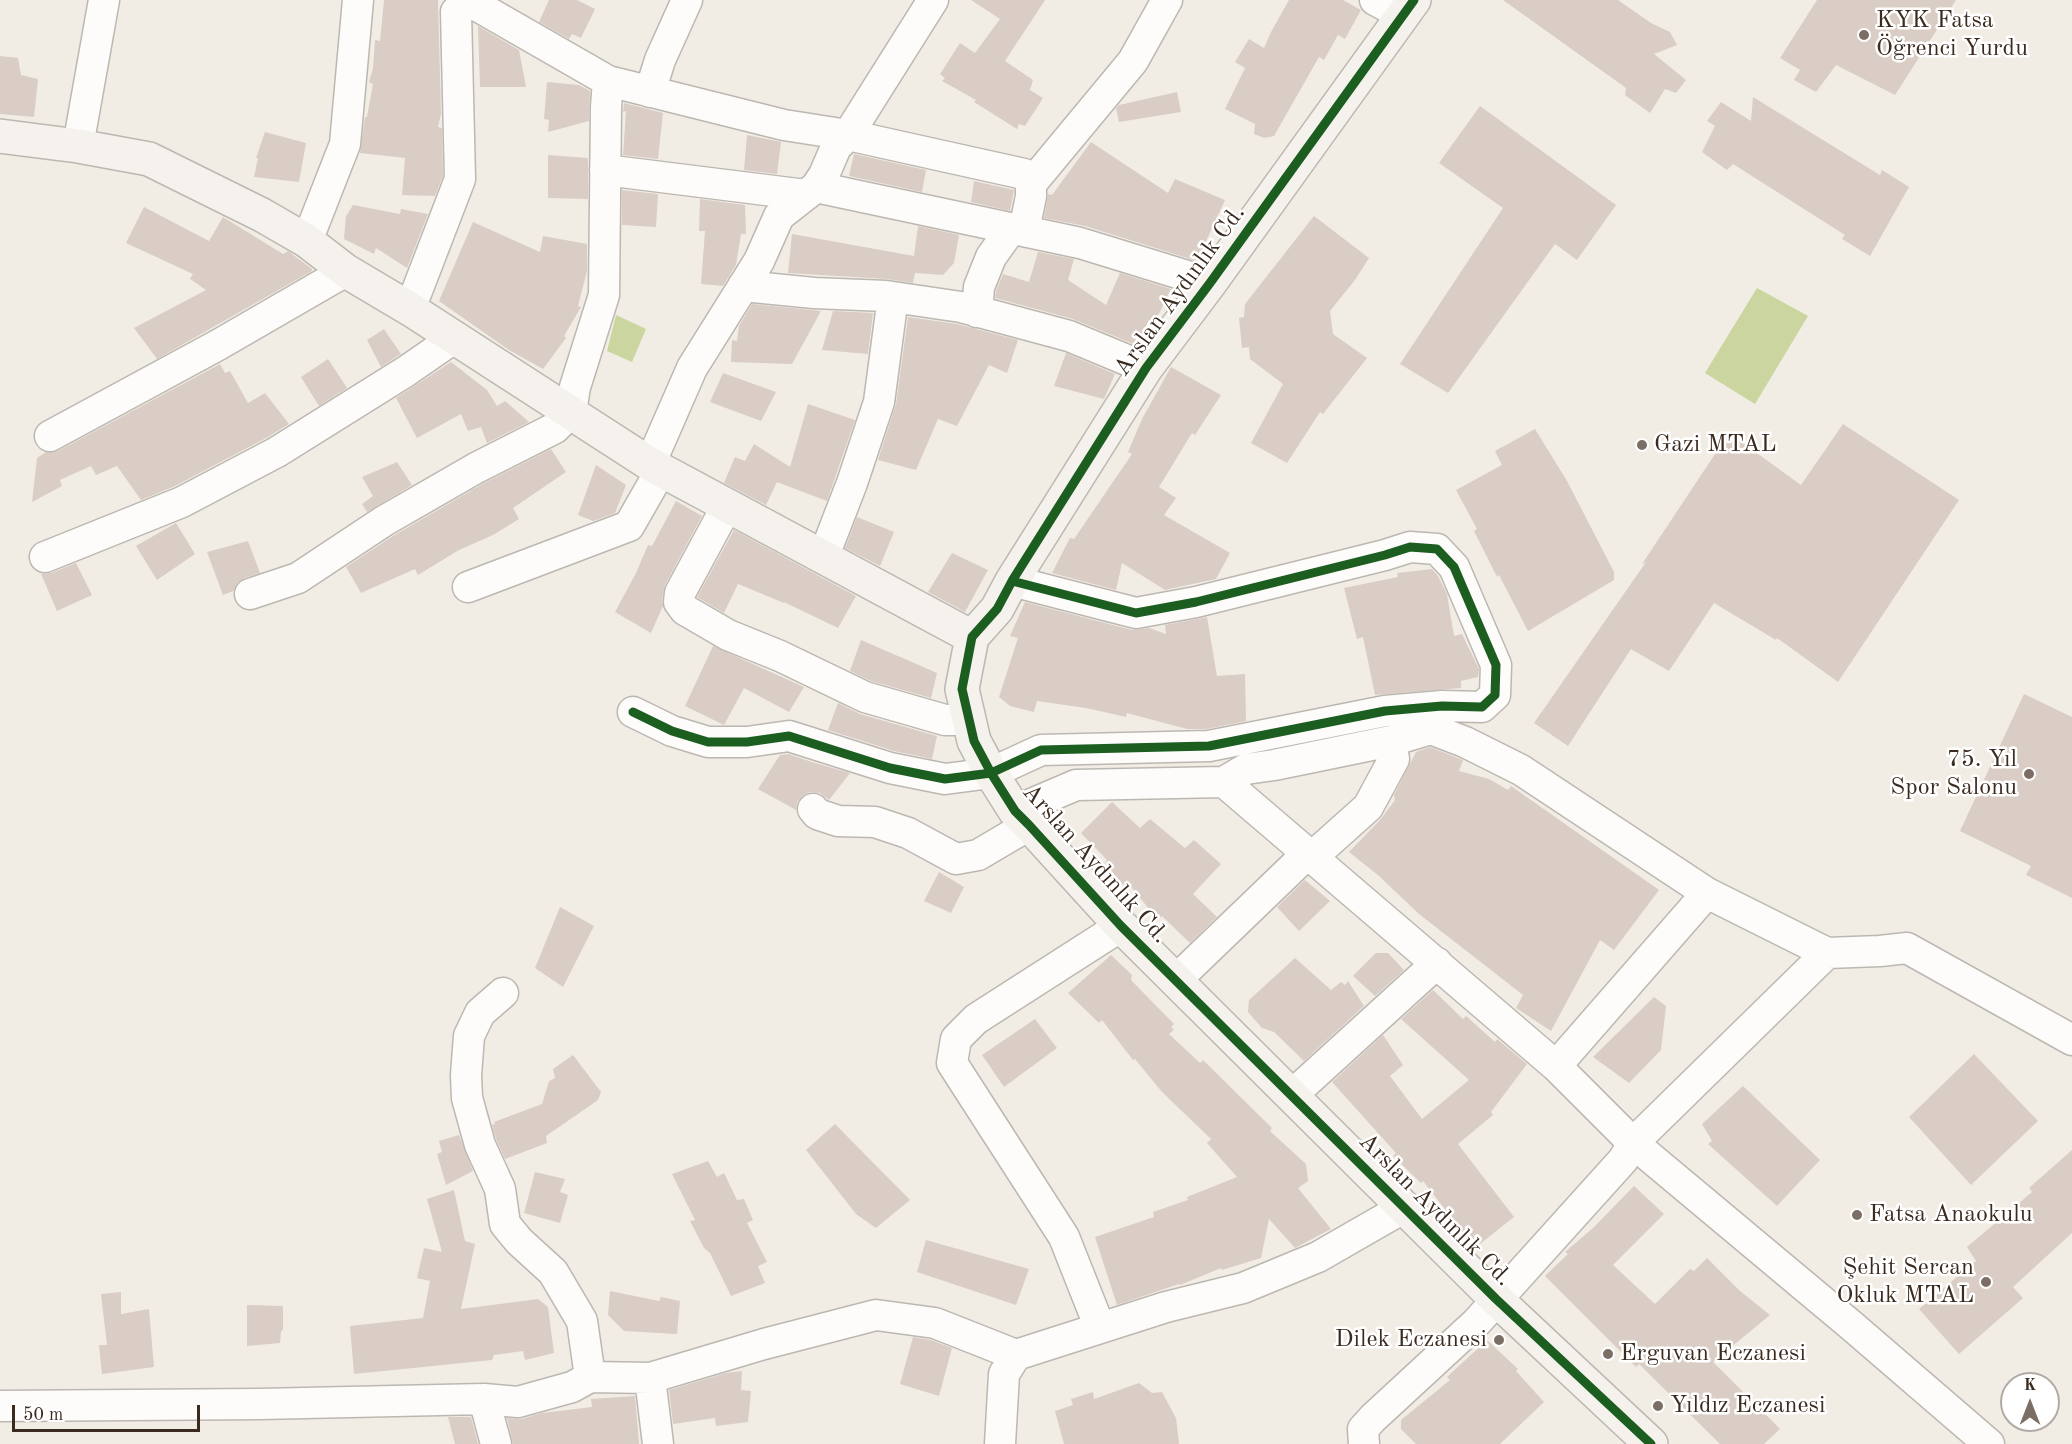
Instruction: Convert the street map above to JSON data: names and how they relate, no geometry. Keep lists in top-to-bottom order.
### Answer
{
  "streets": {
    "street": ["Arslan Aydınlık Cd."]
  },
  "places": [
    "KYK Fatsa Öğrenci Yurdu",
    "Gazi MTAL",
    "75. Yıl Spor Salonu",
    "Fatsa Anaokulu",
    "Şehit Sercan Okluk MTAL",
    "Dilek Eczanesi",
    "Erguvan Eczanesi",
    "Yıldız Eczanesi"
  ],
  "scale_bar": "50 m",
  "north": "top"
}
